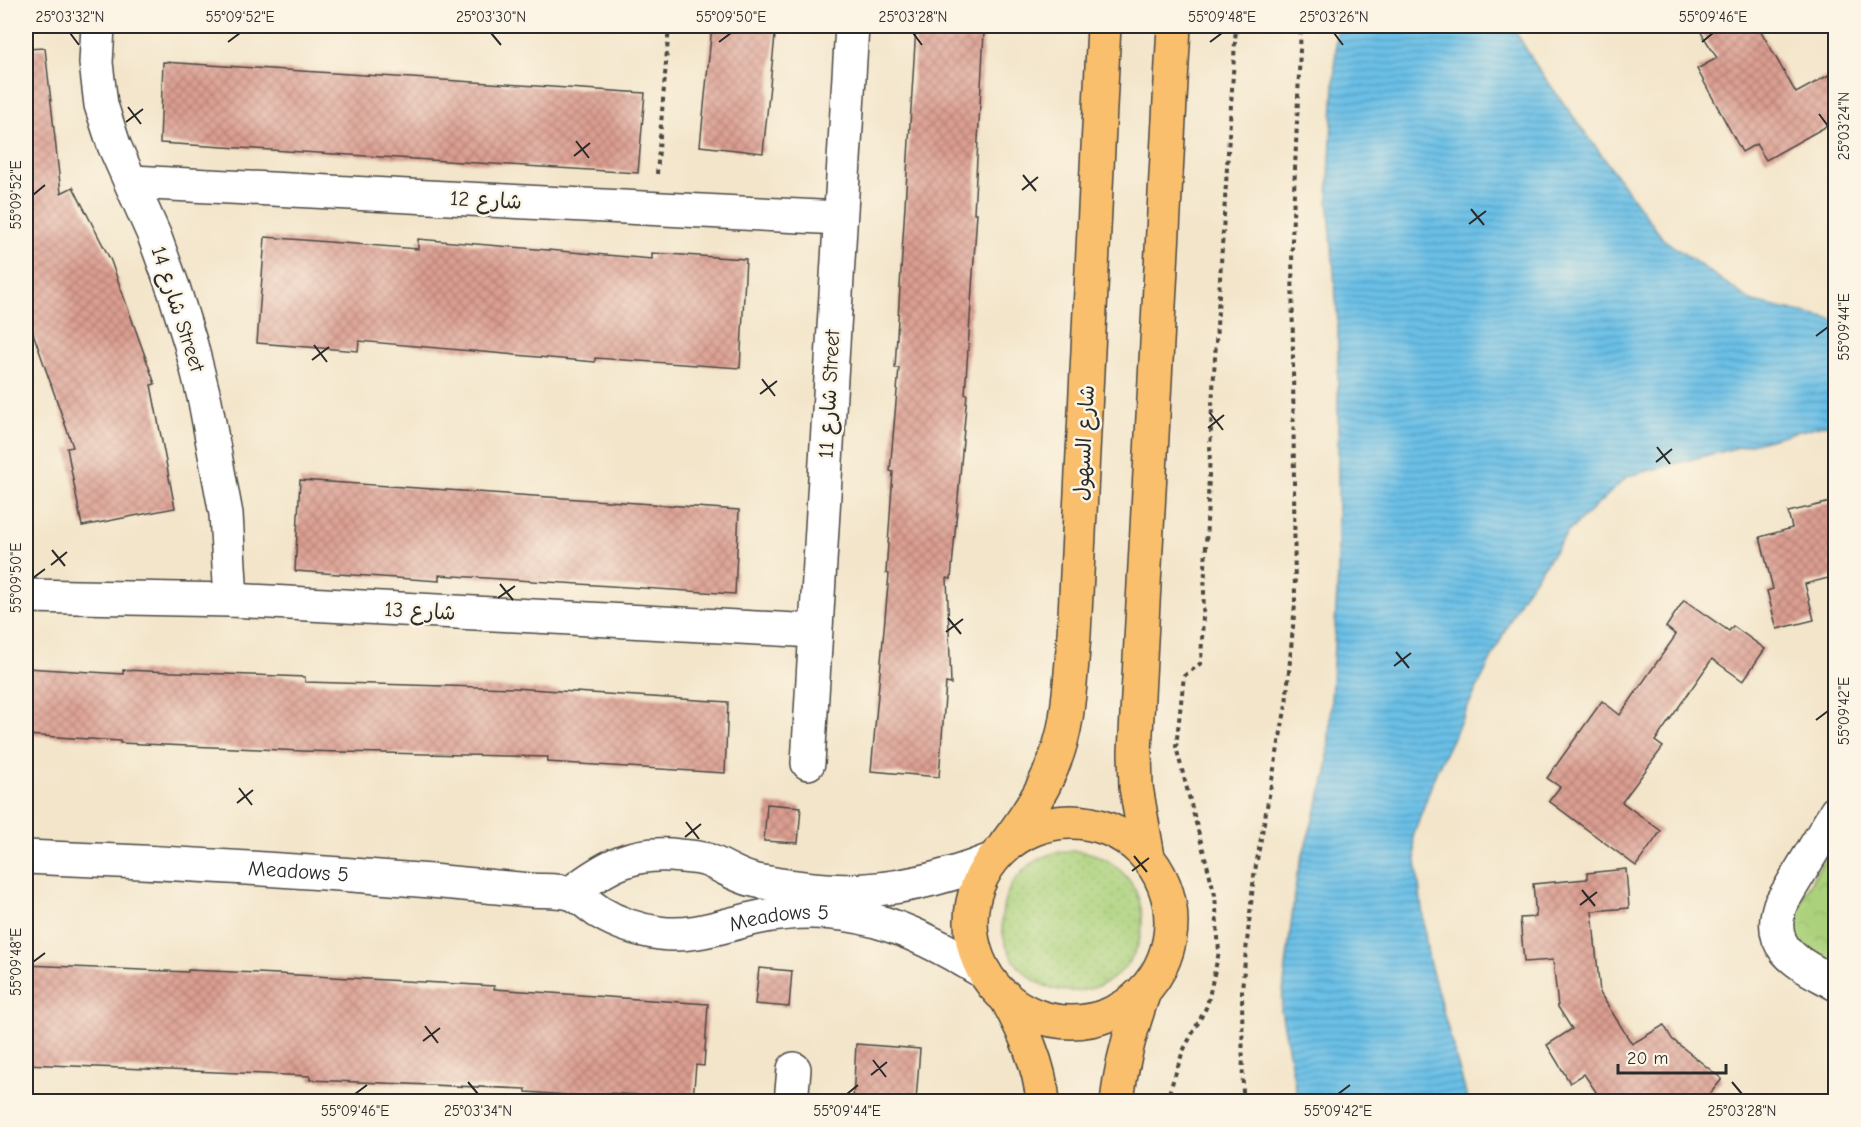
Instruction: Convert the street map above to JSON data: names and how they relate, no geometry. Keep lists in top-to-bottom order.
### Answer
{
  "streets": {
    "main road": ["شارع السهول"],
    "street": [
      "شارع 12",
      "شارع 14 Street",
      "شارع 11 Street",
      "شارع 13",
      "Meadows 5"
    ]
  },
  "crossings": [
    ["شارع 12", "شارع 14 Street"],
    ["شارع 12", "شارع 11 Street"],
    ["شارع 14 Street", "شارع 13"],
    ["شارع 11 Street", "شارع 13"],
    ["شارع السهول", "Meadows 5"]
  ],
  "scale_bar": "20 m",
  "coordinates": [
    "25°03'32\"N",
    "55°09'52\"E",
    "25°03'30\"N",
    "55°09'50\"E",
    "25°03'28\"N",
    "55°09'48\"E",
    "25°03'26\"N",
    "55°09'46\"E",
    "25°03'24\"N",
    "55°09'44\"E",
    "55°09'42\"E",
    "25°03'34\"N"
  ]
}
